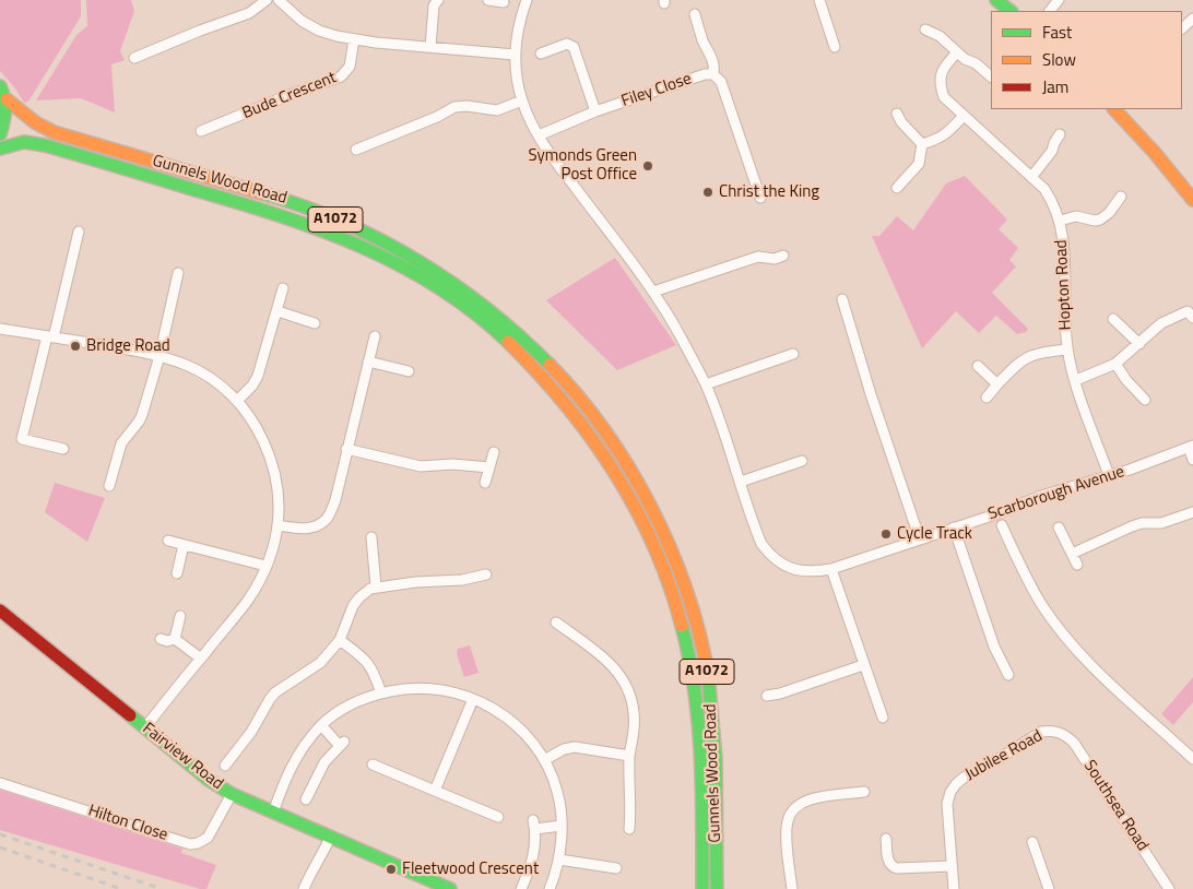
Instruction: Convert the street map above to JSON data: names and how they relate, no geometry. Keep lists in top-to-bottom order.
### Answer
{
  "streets": {
    "main road": ["Gunnels Wood Road", "A1072", "Fairview Road"],
    "street": [
      "Filey Close",
      "Bude Crescent",
      "Hopton Road",
      "Scarborough Avenue",
      "Jubilee Road",
      "Southsea Road",
      "Hilton Close"
    ]
  },
  "crossings": [
    ["Filey Close", "Scarborough Avenue"],
    ["Hopton Road", "Scarborough Avenue"],
    ["Jubilee Road", "Southsea Road"],
    ["Fairview Road", "Hilton Close"]
  ],
  "places": [
    "Symonds Green Post Office",
    "Christ the King",
    "Bridge Road",
    "Cycle Track",
    "Fleetwood Crescent"
  ],
  "legend": ["Fast", "Slow", "Jam"]
}
